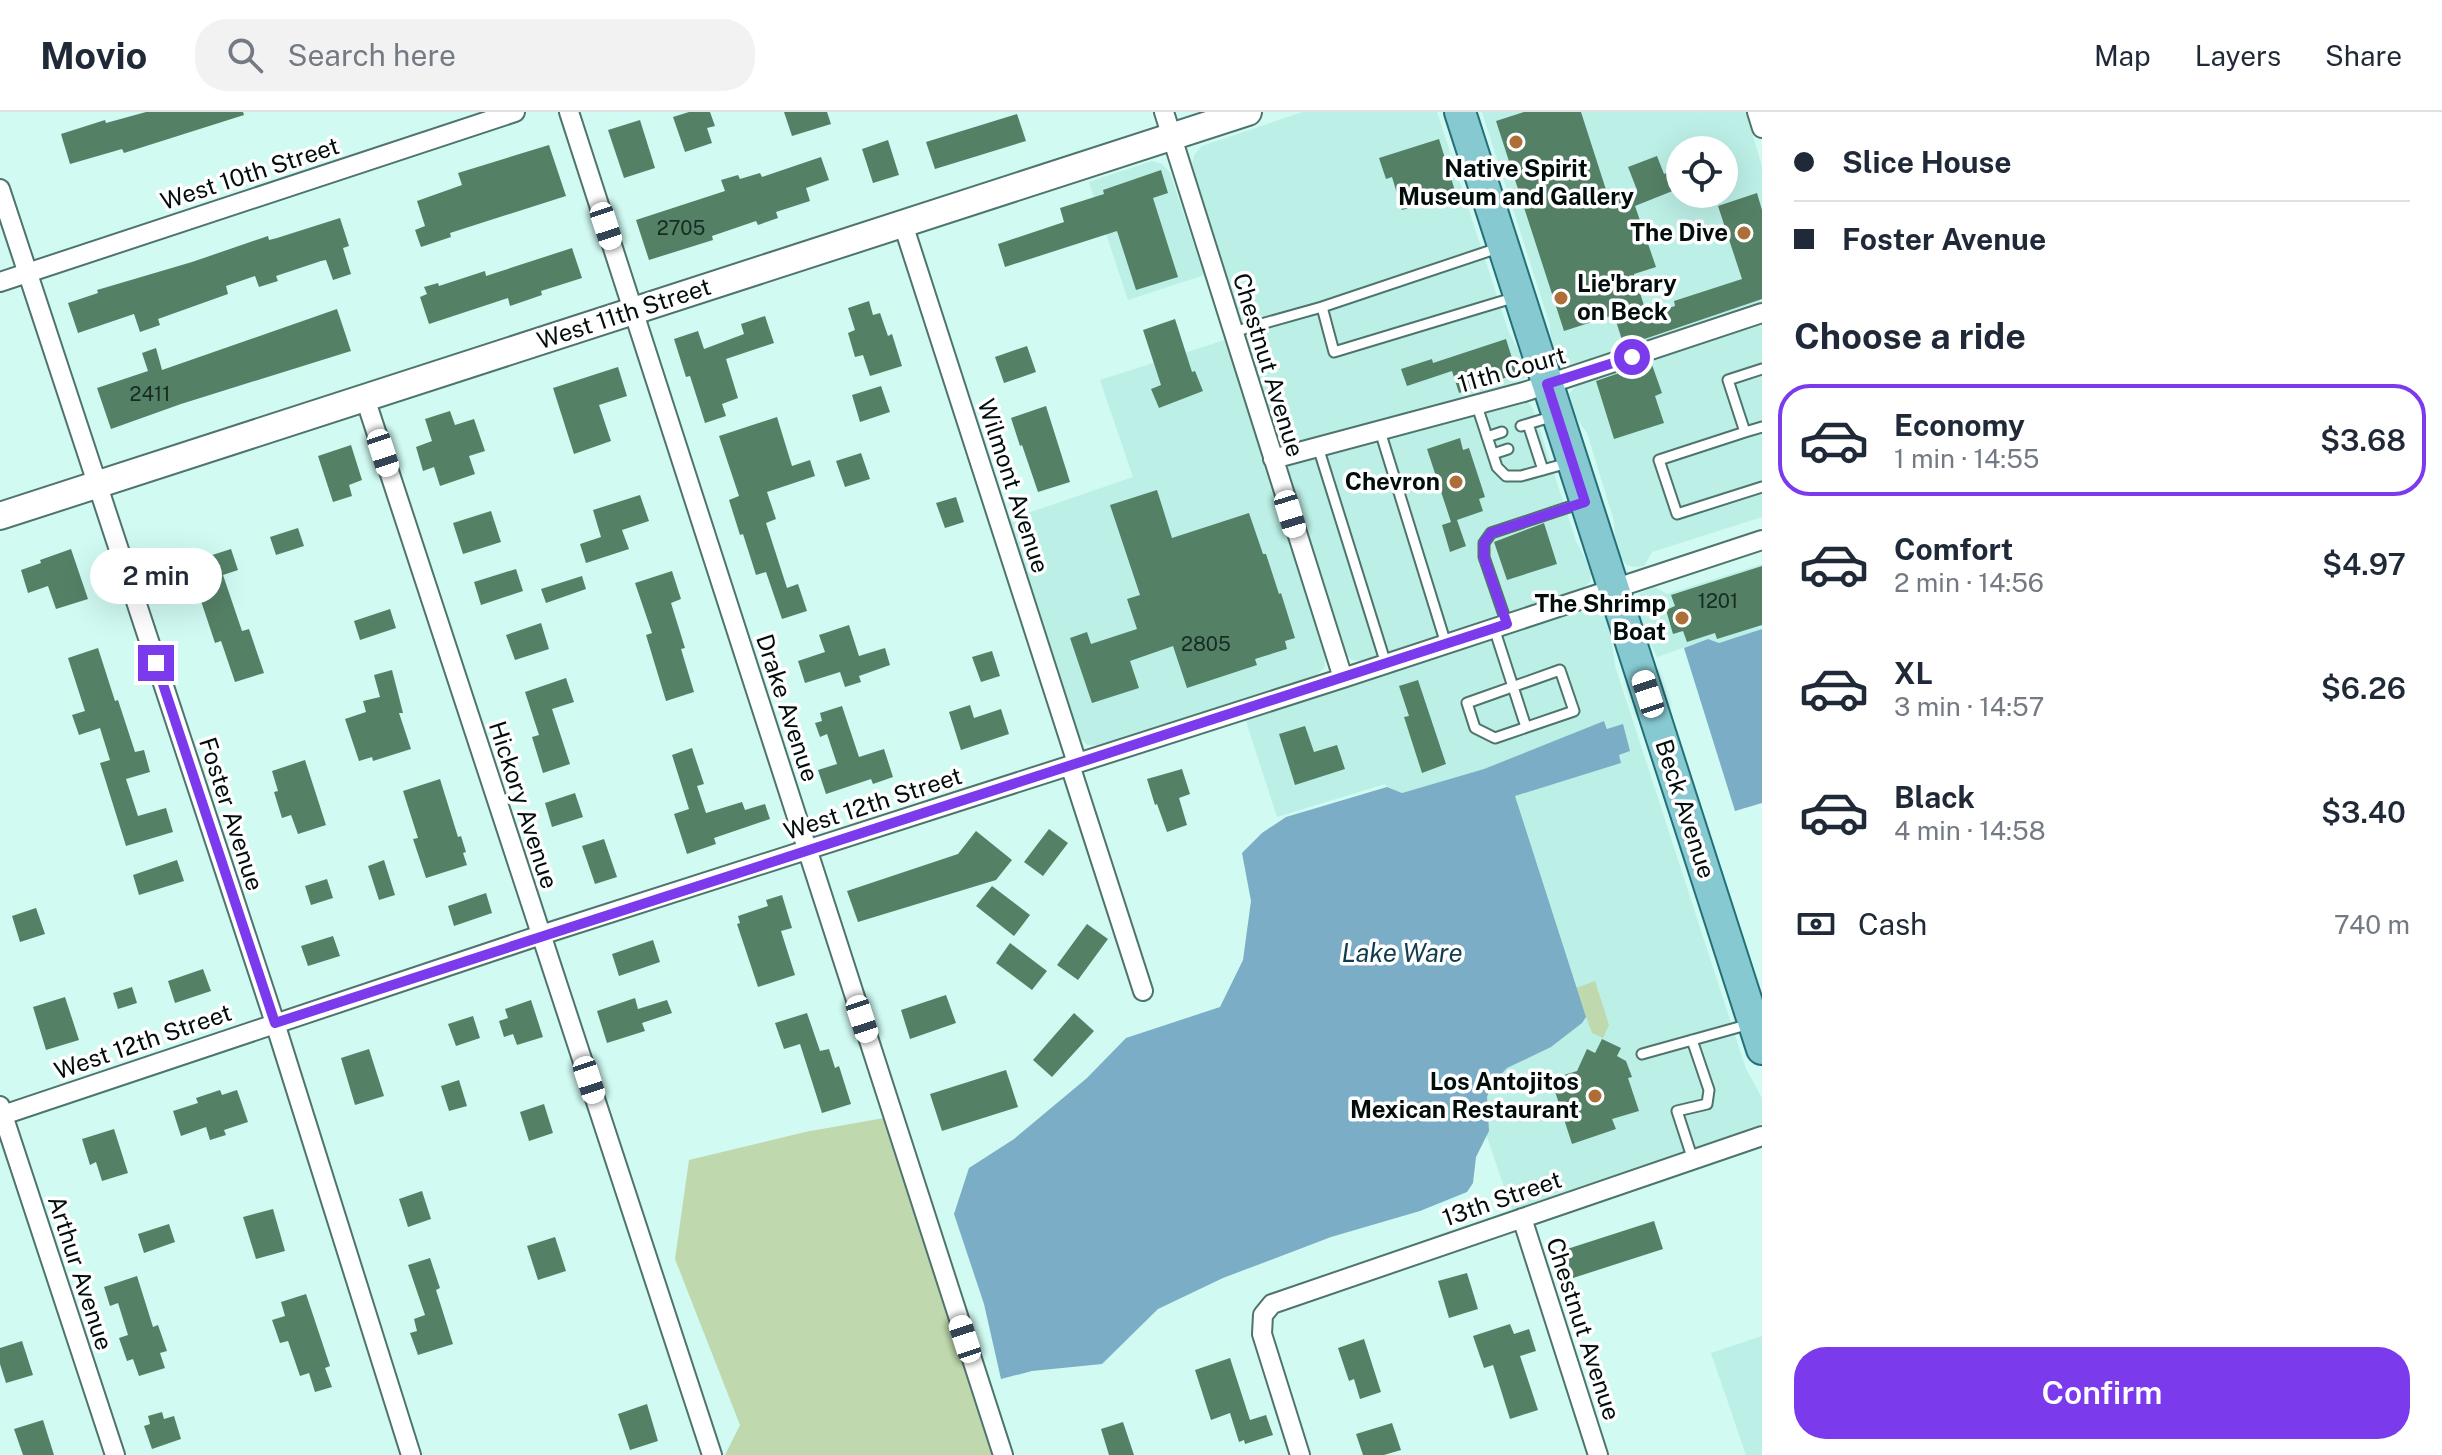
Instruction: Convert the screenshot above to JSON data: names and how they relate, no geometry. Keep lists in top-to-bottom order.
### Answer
{
  "streets": {
    "main road": ["West 11th Street", "Beck Avenue"],
    "street": [
      "West 10th Street",
      "Chestnut Avenue",
      "11th Court",
      "Wilmont Avenue",
      "Drake Avenue",
      "West 12th Street",
      "Hickory Avenue",
      "Foster Avenue",
      "13th Street",
      "Arthur Avenue"
    ]
  },
  "crossings": [
    ["West 10th Street", "Foster Avenue"],
    ["West 11th Street", "Chestnut Avenue"],
    ["West 11th Street", "Wilmont Avenue"],
    ["West 11th Street", "Drake Avenue"],
    ["West 11th Street", "Hickory Avenue"],
    ["West 11th Street", "Foster Avenue"],
    ["Chestnut Avenue", "11th Court"],
    ["Chestnut Avenue", "West 12th Street"],
    ["Chestnut Avenue", "13th Street"],
    ["11th Court", "Beck Avenue"],
    ["Wilmont Avenue", "West 12th Street"],
    ["Drake Avenue", "West 12th Street"],
    ["West 12th Street", "Hickory Avenue"],
    ["West 12th Street", "Beck Avenue"],
    ["West 12th Street", "Foster Avenue"],
    ["West 12th Street", "Arthur Avenue"]
  ],
  "water": ["Lake Ware"],
  "places": [
    "Native Spirit Museum and Gallery",
    "The Dive",
    "Lie'brary on Beck",
    "Chevron",
    "The Shrimp Boat",
    "Los Antojitos Mexican Restaurant"
  ],
  "house_numbers": [
    "2705",
    "2411",
    "1201",
    "2805"
  ],
  "page": {
    "header": "Movio",
    "search": "Search here",
    "nav": ["Map", "Layers", "Share"],
    "banner": ["Slice House", "Foster Avenue"],
    "heading": "Choose a ride",
    "list": [
      {
        "name": "Economy",
        "note": "1 min · 14:55",
        "value": "$3.68"
      },
      {
        "name": "Comfort",
        "note": "2 min · 14:56",
        "value": "$4.97"
      },
      {
        "name": "XL",
        "note": "3 min · 14:57",
        "value": "$6.26"
      },
      {
        "name": "Black",
        "note": "4 min · 14:58",
        "value": "$3.40"
      }
    ],
    "bubble": "2 min",
    "pay": ["Cash", "740 m"],
    "buttons": "Confirm"
  }
}
